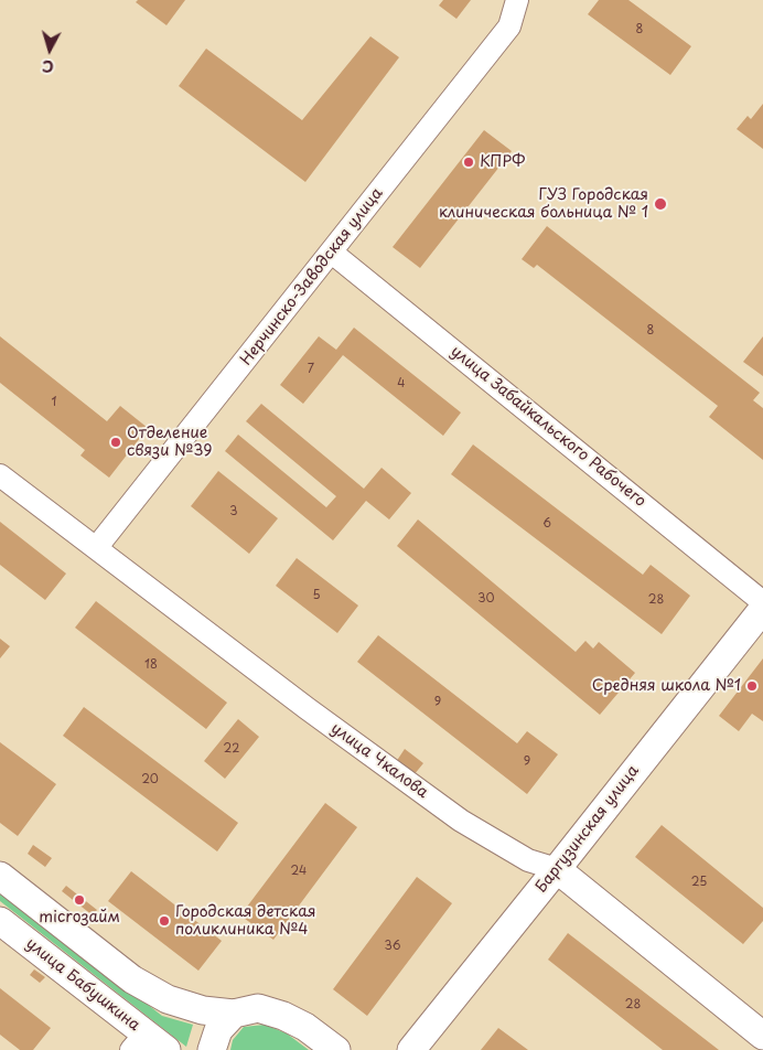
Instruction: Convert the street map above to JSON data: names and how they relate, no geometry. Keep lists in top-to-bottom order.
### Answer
{
  "streets": {
    "main road": ["улица Чкалова", "Баргузинская улица", "улица Бабушкина"],
    "street": ["Нерчинско-Заводская улица", "улица Забайкальского Рабочего"]
  },
  "crossings": [
    ["Нерчинско-Заводская улица", "улица Забайкальского Рабочего"],
    ["Нерчинско-Заводская улица", "улица Чкалова"],
    ["улица Чкалова", "Баргузинская улица"]
  ],
  "places": [
    "КПРФ",
    "ГУЗ Городская клиническая больница № 1",
    "Отделение связи №39",
    "Средняя школа №1",
    "microзайм",
    "Городская детская поликлиника №4"
  ],
  "house_numbers": [
    "8",
    "8",
    "7",
    "4",
    "1",
    "3",
    "6",
    "5",
    "30",
    "28",
    "18",
    "9",
    "22",
    "9",
    "20",
    "24",
    "25",
    "36",
    "28"
  ],
  "north": "bottom"
}
